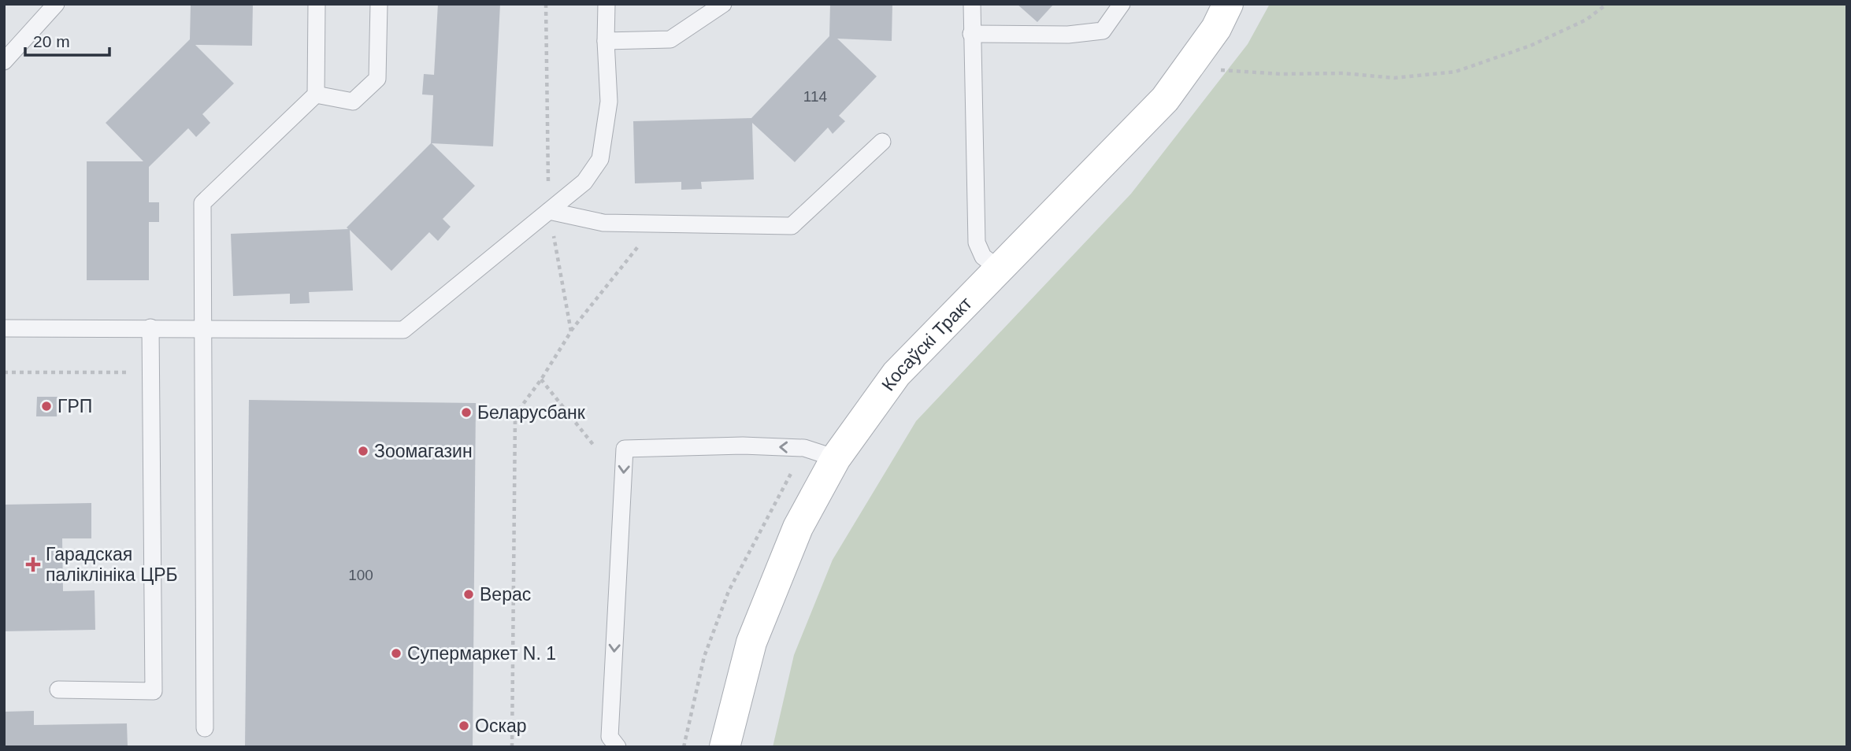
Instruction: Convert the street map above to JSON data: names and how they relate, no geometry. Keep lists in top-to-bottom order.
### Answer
{
  "streets": {
    "main road": ["Косаўскі Тракт"]
  },
  "places": {
    "other": [
      "ГРП",
      "Беларусбанк",
      "Зоомагазин",
      "Верас",
      "Супермаркет N. 1",
      "Оскар"
    ],
    "health": ["Гарадская паліклініка ЦРБ"]
  },
  "house_numbers": ["114", "100"],
  "scale_bar": "20 m"
}
